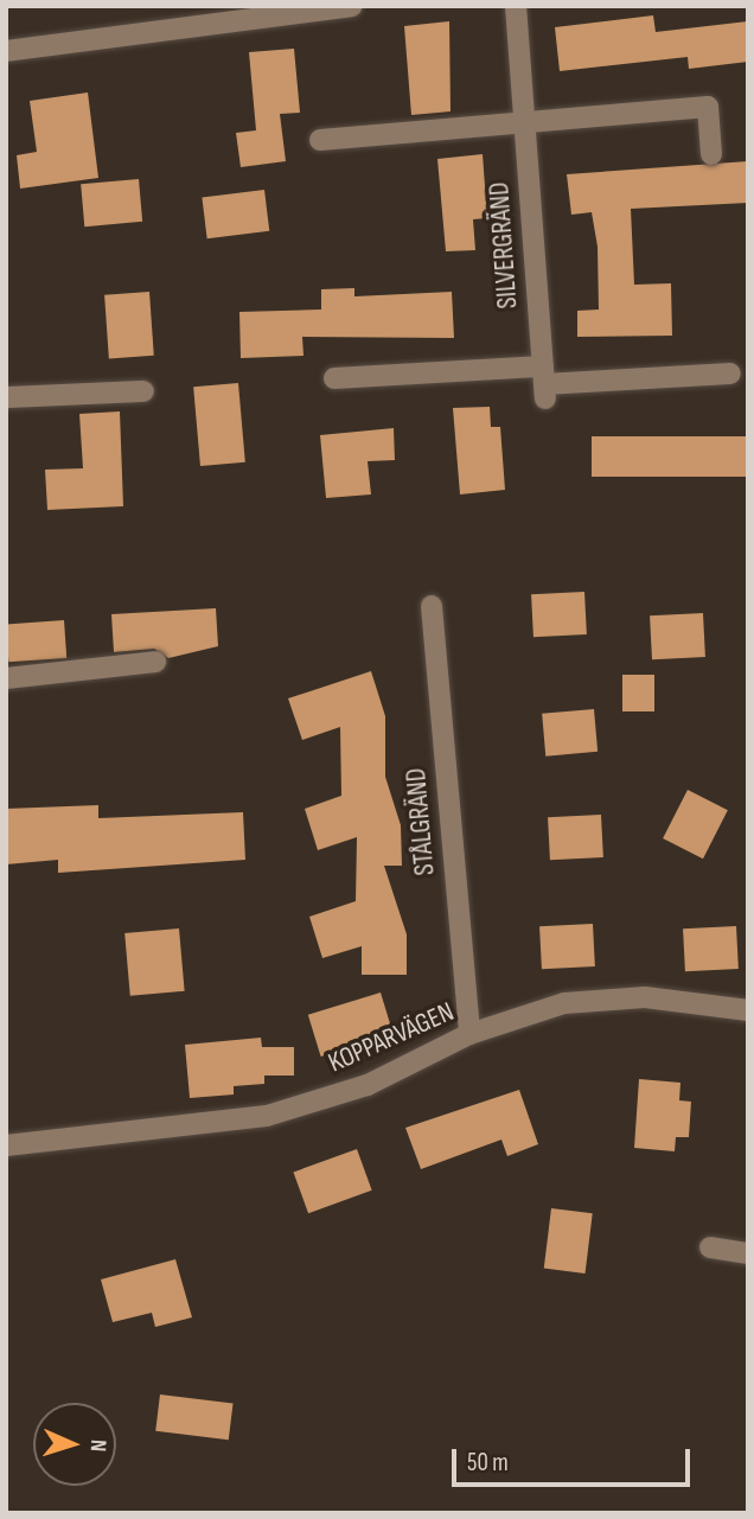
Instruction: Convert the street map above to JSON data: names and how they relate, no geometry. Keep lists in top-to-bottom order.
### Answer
{
  "streets": {
    "street": ["SILVERGRÄND", "STÅLGRÄND", "KOPPARVÄGEN"]
  },
  "crossings": [
    ["STÅLGRÄND", "KOPPARVÄGEN"]
  ],
  "scale_bar": "50 m",
  "north": "right"
}
